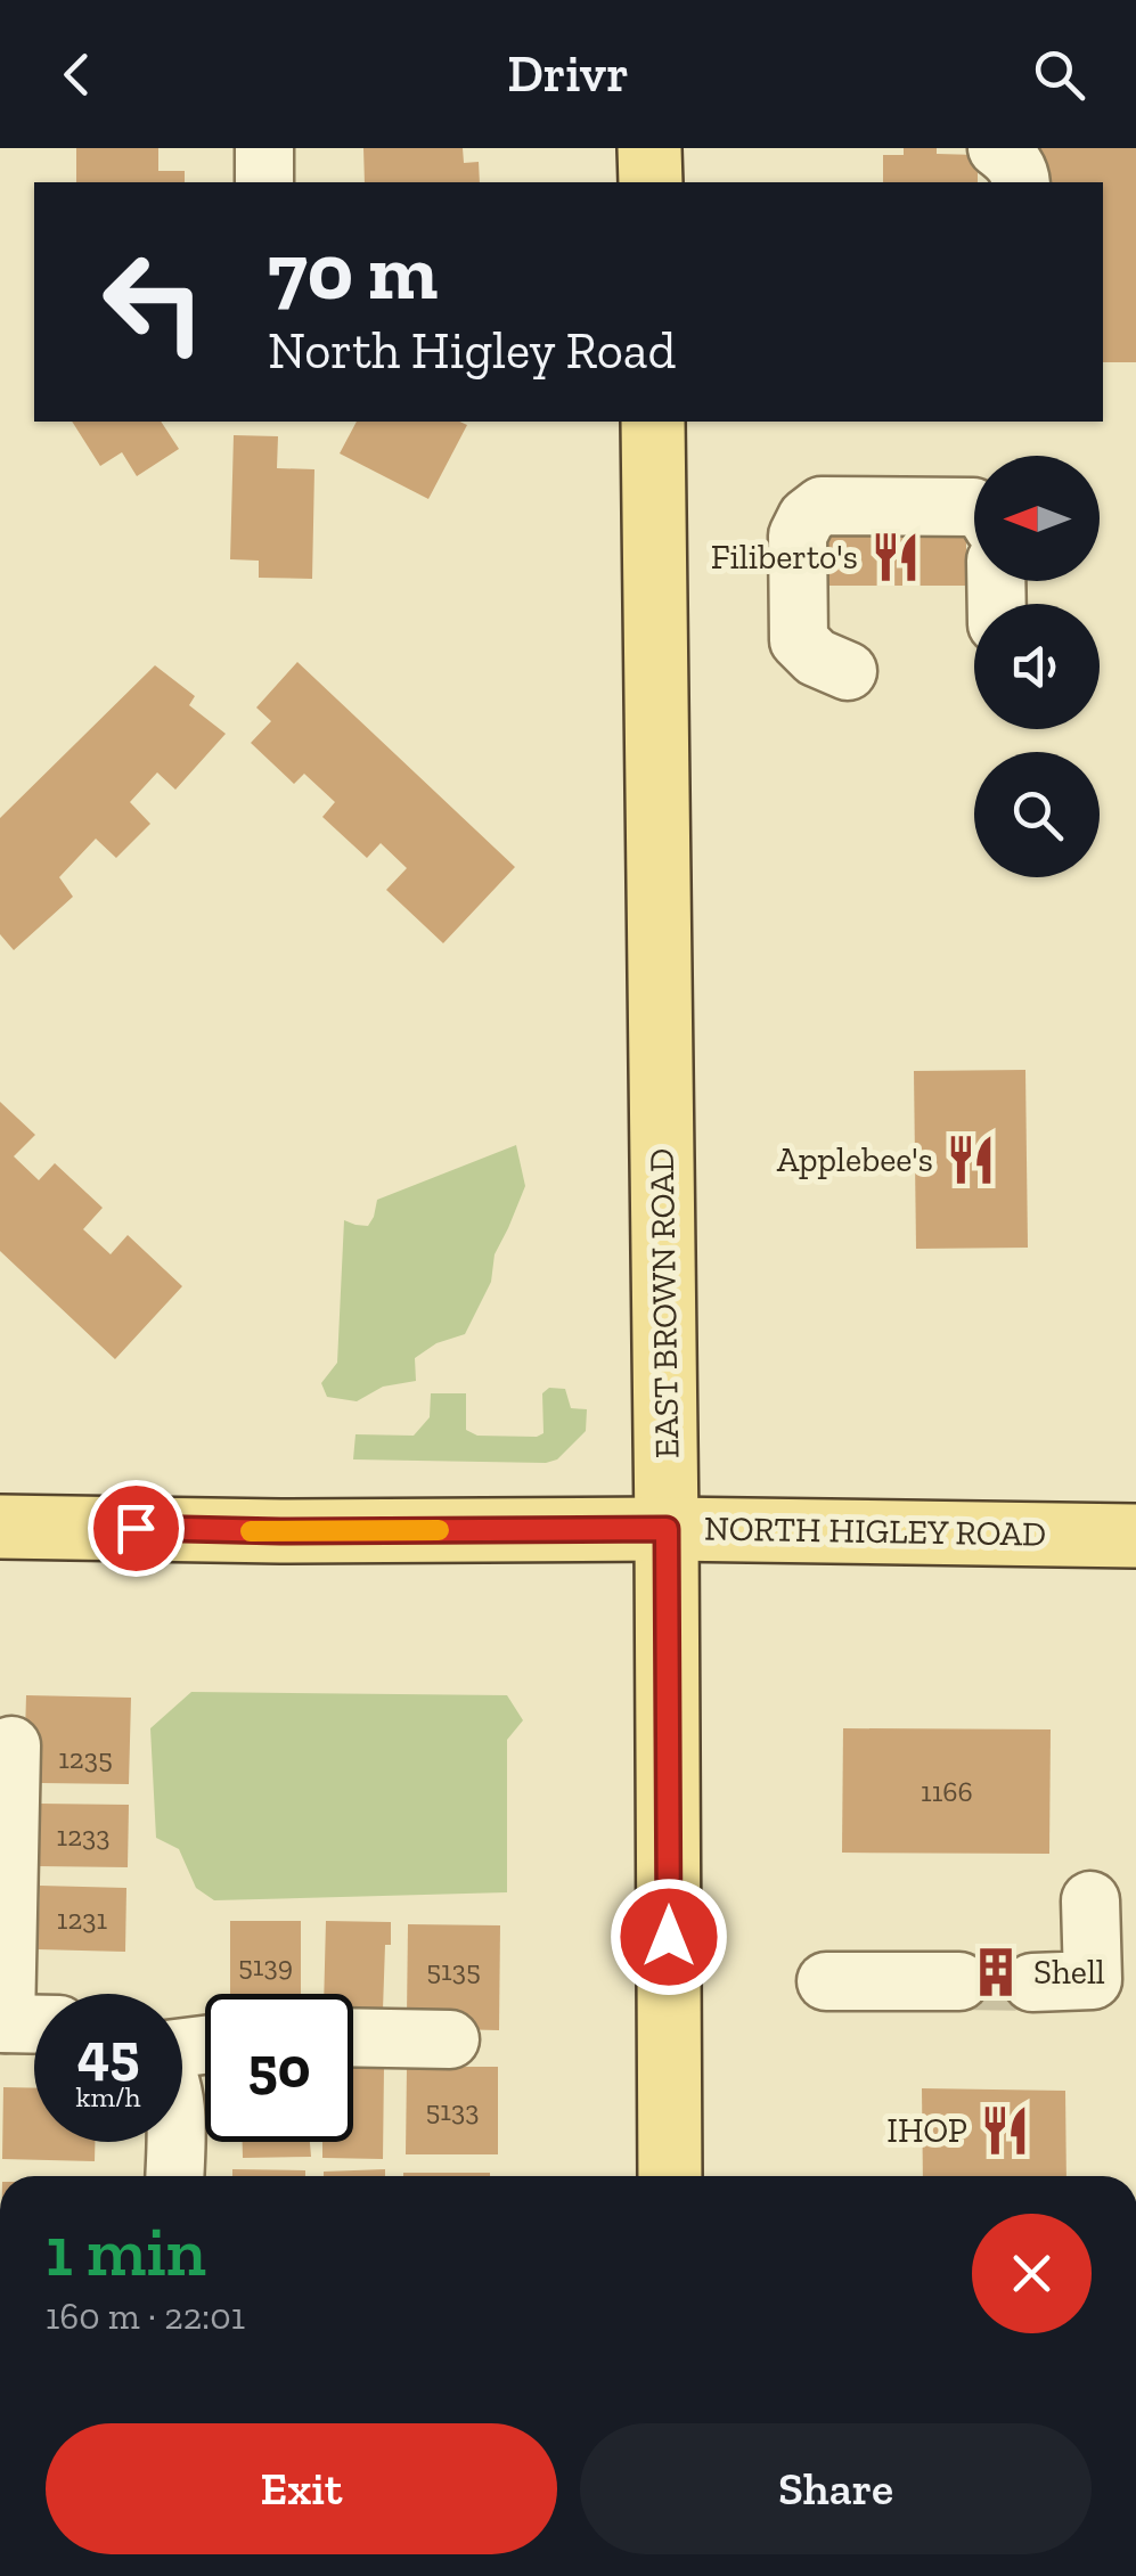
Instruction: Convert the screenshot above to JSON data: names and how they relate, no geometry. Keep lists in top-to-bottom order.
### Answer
{
  "streets": {
    "main road": ["EAST BROWN ROAD", "NORTH HIGLEY ROAD"]
  },
  "crossings": [
    ["EAST BROWN ROAD", "NORTH HIGLEY ROAD"]
  ],
  "places": {
    "restaurant": ["Filiberto's", "Applebee's", "IHOP"],
    "building": ["Shell"]
  },
  "house_numbers": [
    "1235",
    "1166",
    "1233",
    "1231",
    "5139",
    "5135",
    "5133"
  ],
  "north": "left",
  "page": {
    "header": "Drivr",
    "turn": ["70 m", "North Higley Road"],
    "speed": "45 km/h",
    "limit": "50",
    "heading": ["1 min", "160 m · 22:01"],
    "buttons": ["Exit", "Share"]
  }
}
